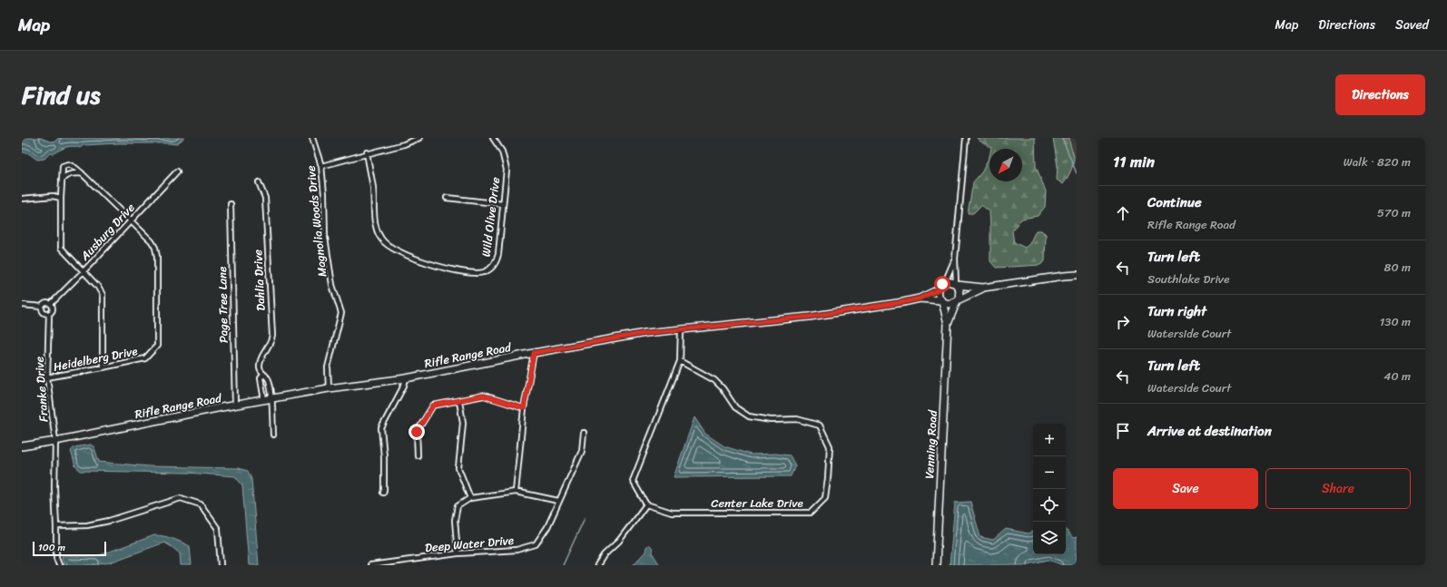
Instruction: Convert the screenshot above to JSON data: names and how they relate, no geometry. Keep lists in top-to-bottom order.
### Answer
{
  "streets": {
    "main road": ["Rifle Range Road", "Venning Road"],
    "street": [
      "Wild Olive Drive",
      "Magnolia Woods Drive",
      "Ausburg Drive",
      "Dahlia Drive",
      "Page Tree Lane",
      "Heidelberg Drive",
      "Franke Drive",
      "Center Lake Drive",
      "Deep Water Drive"
    ]
  },
  "crossings": [
    ["Magnolia Woods Drive", "Rifle Range Road"],
    ["Ausburg Drive", "Heidelberg Drive"],
    ["Ausburg Drive", "Franke Drive"],
    ["Dahlia Drive", "Rifle Range Road"],
    ["Page Tree Lane", "Rifle Range Road"],
    ["Rifle Range Road", "Franke Drive"],
    ["Rifle Range Road", "Venning Road"],
    ["Heidelberg Drive", "Franke Drive"]
  ],
  "scale_bar": "100 m",
  "north": "bottom left",
  "page": {
    "header": "Map",
    "nav": ["Map", "Directions", "Saved"],
    "title": "Find us",
    "buttons": [
      "Directions",
      ["Save", "Share"]
    ],
    "heading": ["11 min", "Walk · 820 m"],
    "list": [
      ["Continue", "Rifle Range Road", "570 m"],
      ["Turn left", "Southlake Drive", "80 m"],
      ["Turn right", "Waterside Court", "130 m"],
      ["Turn left", "Waterside Court", "40 m"],
      "Arrive at destination"
    ],
    "map_buttons": ["+", "−"],
    "scale": "100 m"
  }
}
